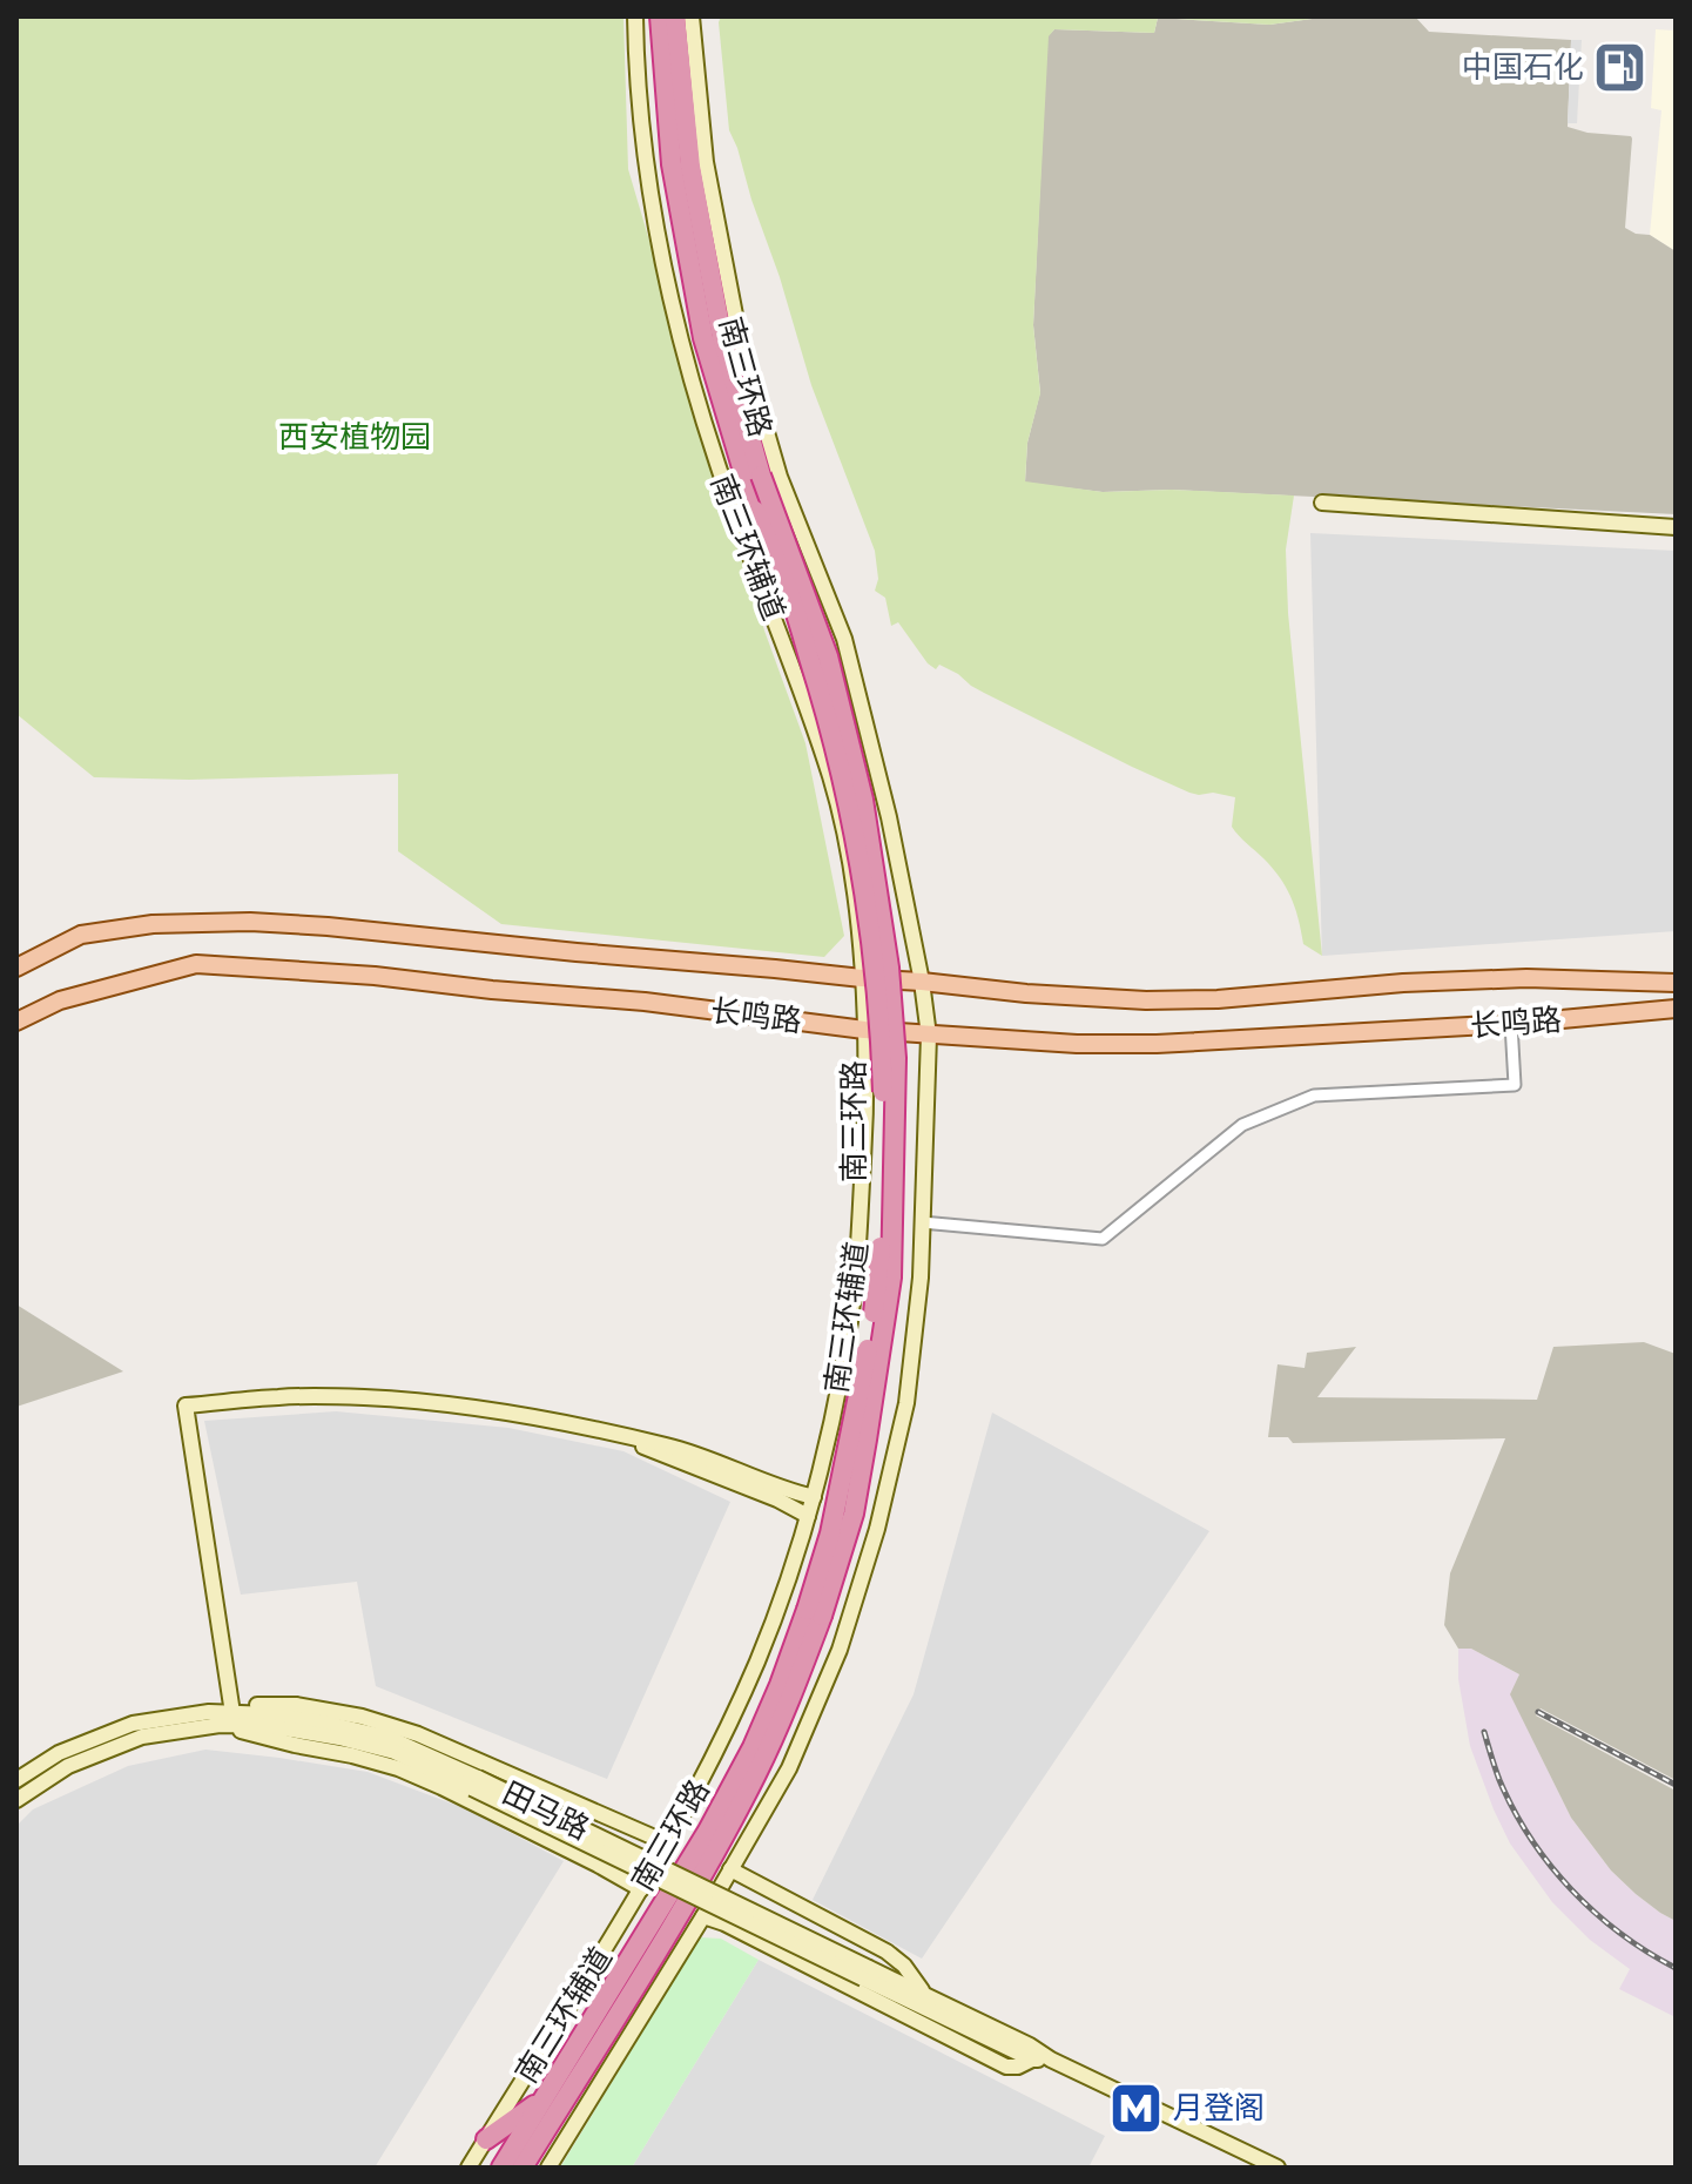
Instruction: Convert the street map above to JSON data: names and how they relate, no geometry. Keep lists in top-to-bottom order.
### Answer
{
  "streets": {
    "highway": ["南三环路"],
    "main road": ["长鸣路"],
    "street": ["南三环辅道", "田马路"]
  },
  "crossings": [
    ["南三环辅道", "长鸣路"]
  ],
  "parks": ["西安植物园"],
  "places": {
    "fuel station": ["中国石化"],
    "metro station": ["月登阁"]
  }
}
